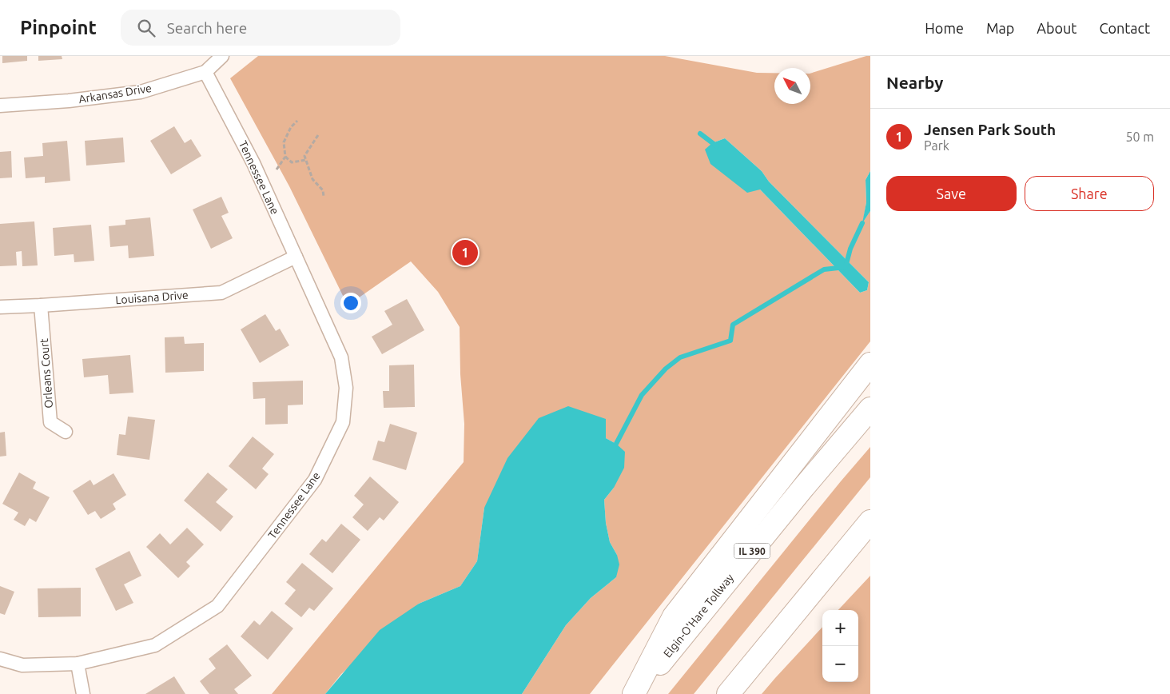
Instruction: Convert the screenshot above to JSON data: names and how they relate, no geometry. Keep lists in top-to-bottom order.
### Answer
{
  "streets": {
    "highway": ["IL 390", "Elgin-O'Hare Tollway"],
    "street": [
      "Arkansas Drive",
      "Tennessee Lane",
      "Louisana Drive",
      "Orleans Court"
    ]
  },
  "crossings": [
    ["Arkansas Drive", "Tennessee Lane"],
    ["Tennessee Lane", "Louisana Drive"],
    ["Louisana Drive", "Orleans Court"]
  ],
  "north": "top left",
  "page": {
    "header": "Pinpoint",
    "search": "Search here",
    "nav": [
      "Home",
      "Map",
      "About",
      "Contact"
    ],
    "heading": "Nearby",
    "list": [
      {
        "mark": "1",
        "name": "Jensen Park South",
        "note": "Park",
        "value": "50 m"
      }
    ],
    "buttons": ["Save", "Share"],
    "pins": "1",
    "map_buttons": ["+", "−"]
  }
}
